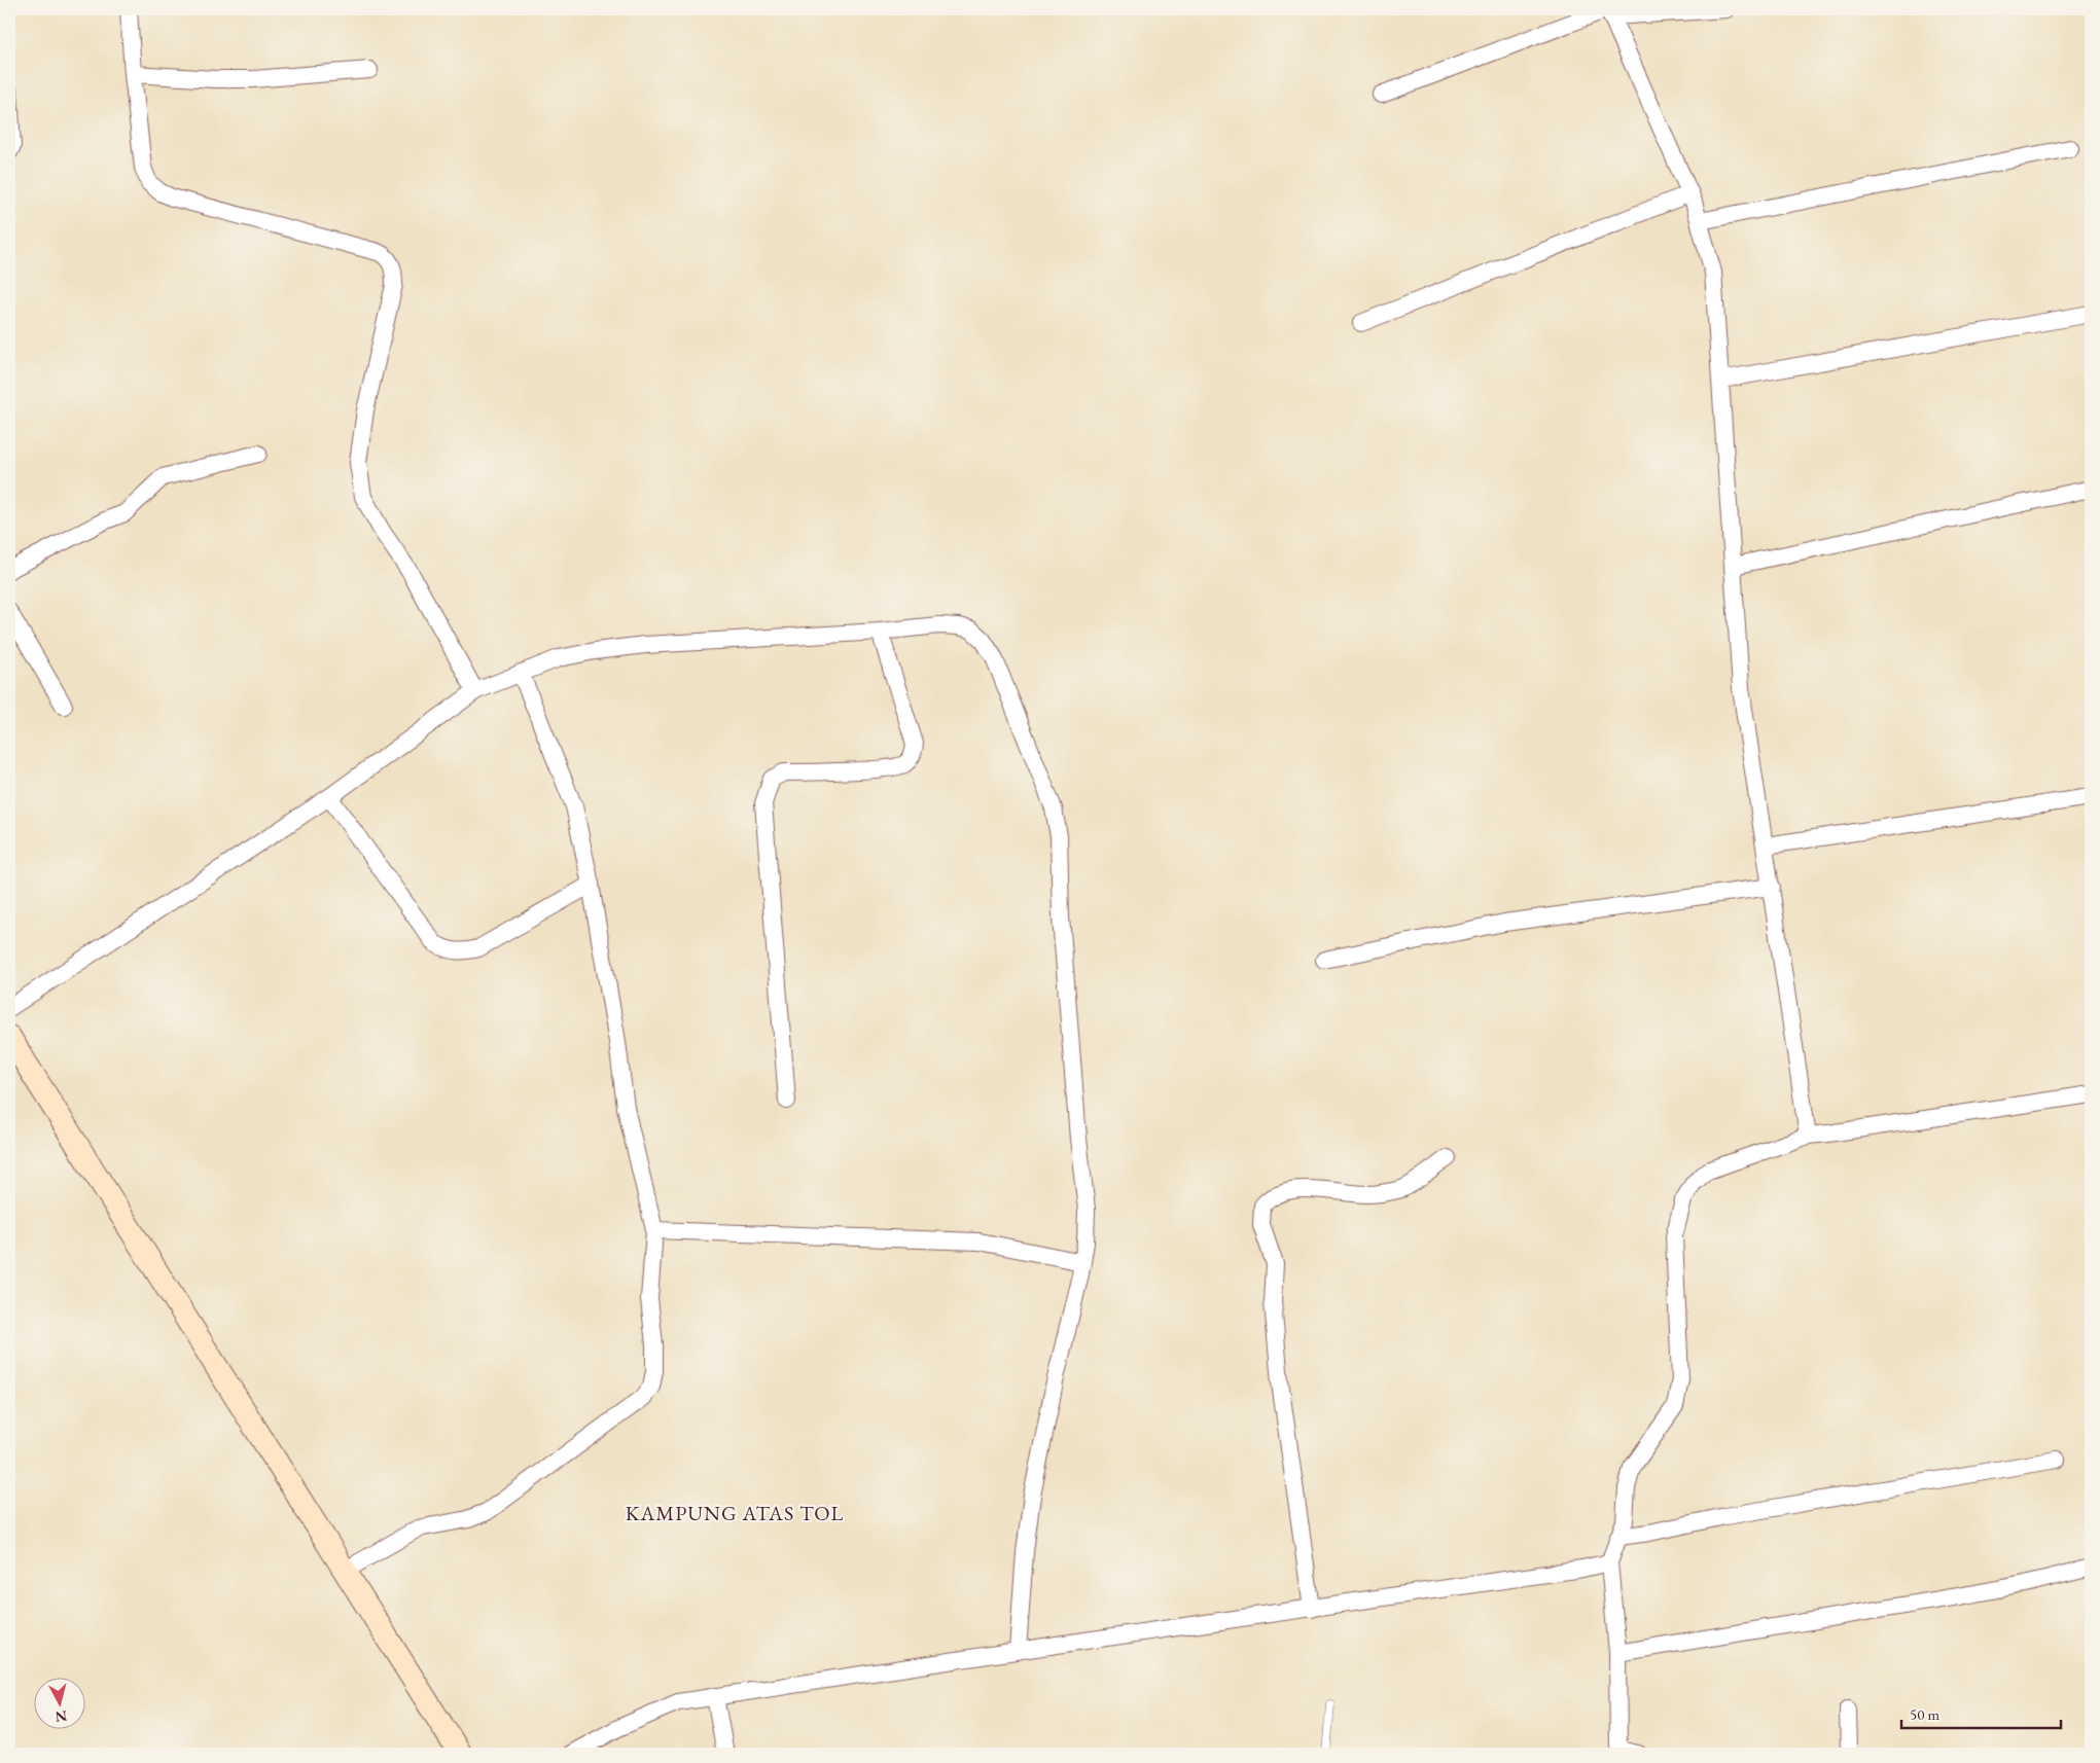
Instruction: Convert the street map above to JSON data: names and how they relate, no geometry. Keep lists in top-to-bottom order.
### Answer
{
  "districts": ["KAMPUNG ATAS TOL"],
  "scale_bar": "50 m",
  "north": "bottom"
}
